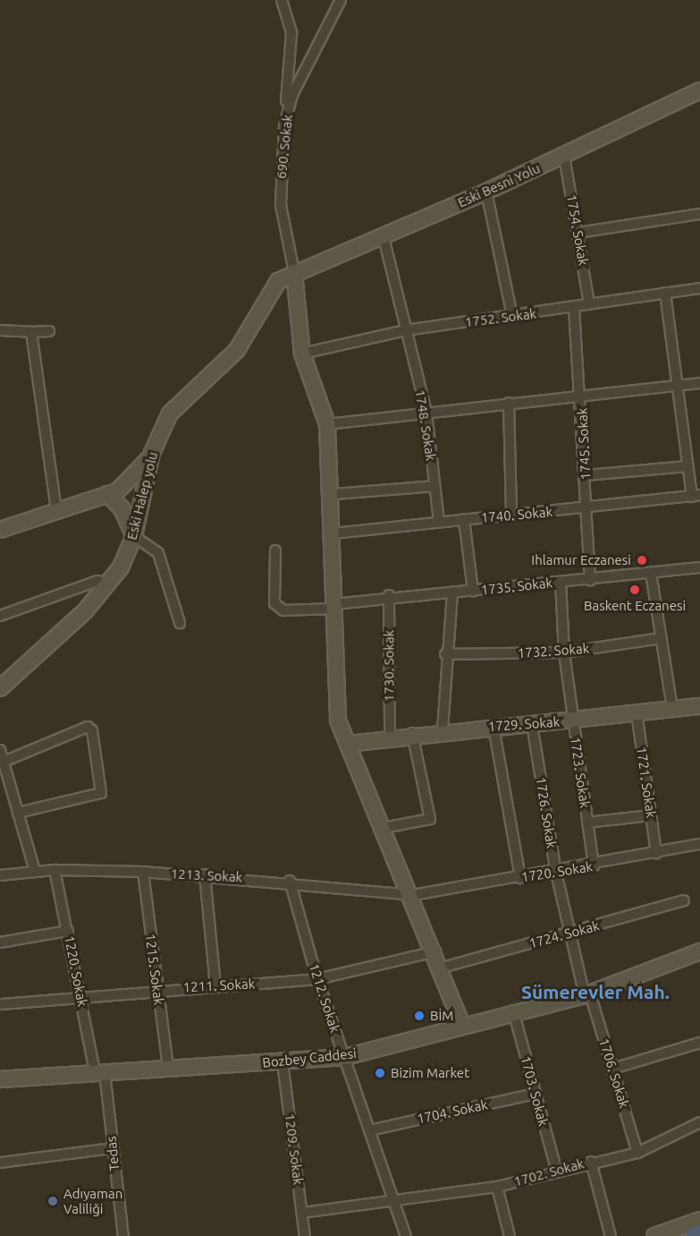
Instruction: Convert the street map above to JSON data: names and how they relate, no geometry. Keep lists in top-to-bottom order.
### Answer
{
  "streets": {
    "street": [
      "690. Sokak",
      "Eski Besni Yolu",
      "1754. Sokak",
      "1752. Sokak",
      "1748. Sokak",
      "1745. Sokak",
      "Eski Halep yolu",
      "1740. Sokak",
      "1735. Sokak",
      "1732. Sokak",
      "1730. Sokak",
      "1729. Sokak",
      "1723. Sokak",
      "1721. Sokak",
      "1726. Sokak",
      "1720. Sokak",
      "1213. Sokak",
      "1724. Sokak",
      "1215. Sokak",
      "1220. Sokak",
      "1211. Sokak",
      "1212. Sokak",
      "Bozbey Caddesi",
      "1706. Sokak",
      "1703. Sokak",
      "1704. Sokak",
      "1209. Sokak",
      "Tedas",
      "1702. Sokak"
    ]
  },
  "crossings": [
    ["690. Sokak", "Eski Besni Yolu"],
    ["690. Sokak", "Eski Halep yolu"],
    ["Eski Besni Yolu", "1754. Sokak"],
    ["Eski Besni Yolu", "1748. Sokak"],
    ["Eski Besni Yolu", "Eski Halep yolu"],
    ["1754. Sokak", "1752. Sokak"],
    ["1752. Sokak", "1748. Sokak"],
    ["1752. Sokak", "1745. Sokak"],
    ["1748. Sokak", "1740. Sokak"],
    ["1745. Sokak", "1740. Sokak"],
    ["1745. Sokak", "1735. Sokak"],
    ["1735. Sokak", "1730. Sokak"],
    ["1735. Sokak", "1723. Sokak"],
    ["1732. Sokak", "1723. Sokak"],
    ["1730. Sokak", "1729. Sokak"],
    ["1729. Sokak", "1723. Sokak"],
    ["1729. Sokak", "1721. Sokak"],
    ["1729. Sokak", "1726. Sokak"],
    ["1723. Sokak", "1720. Sokak"],
    ["1721. Sokak", "1720. Sokak"],
    ["1726. Sokak", "1720. Sokak"],
    ["1726. Sokak", "1724. Sokak"],
    ["1726. Sokak", "Bozbey Caddesi"],
    ["1726. Sokak", "1706. Sokak"],
    ["1720. Sokak", "1213. Sokak"],
    ["1213. Sokak", "1215. Sokak"],
    ["1213. Sokak", "1220. Sokak"],
    ["1213. Sokak", "1212. Sokak"],
    ["1215. Sokak", "1211. Sokak"],
    ["1215. Sokak", "Bozbey Caddesi"],
    ["1220. Sokak", "1211. Sokak"],
    ["1220. Sokak", "Bozbey Caddesi"],
    ["1220. Sokak", "Tedas"],
    ["1211. Sokak", "1212. Sokak"],
    ["1212. Sokak", "Bozbey Caddesi"],
    ["1212. Sokak", "1704. Sokak"],
    ["1212. Sokak", "1702. Sokak"],
    ["Bozbey Caddesi", "1706. Sokak"],
    ["Bozbey Caddesi", "1703. Sokak"],
    ["Bozbey Caddesi", "1209. Sokak"],
    ["Bozbey Caddesi", "Tedas"],
    ["1706. Sokak", "1702. Sokak"],
    ["1703. Sokak", "1704. Sokak"],
    ["1703. Sokak", "1702. Sokak"],
    ["1209. Sokak", "1702. Sokak"]
  ],
  "districts": ["Sümerevler Mah."],
  "places": [
    "Ihlamur Eczanesi",
    "Baskent Eczanesi",
    "BİM",
    "Bizim Market",
    "Adıyaman Valiliği"
  ]
}
